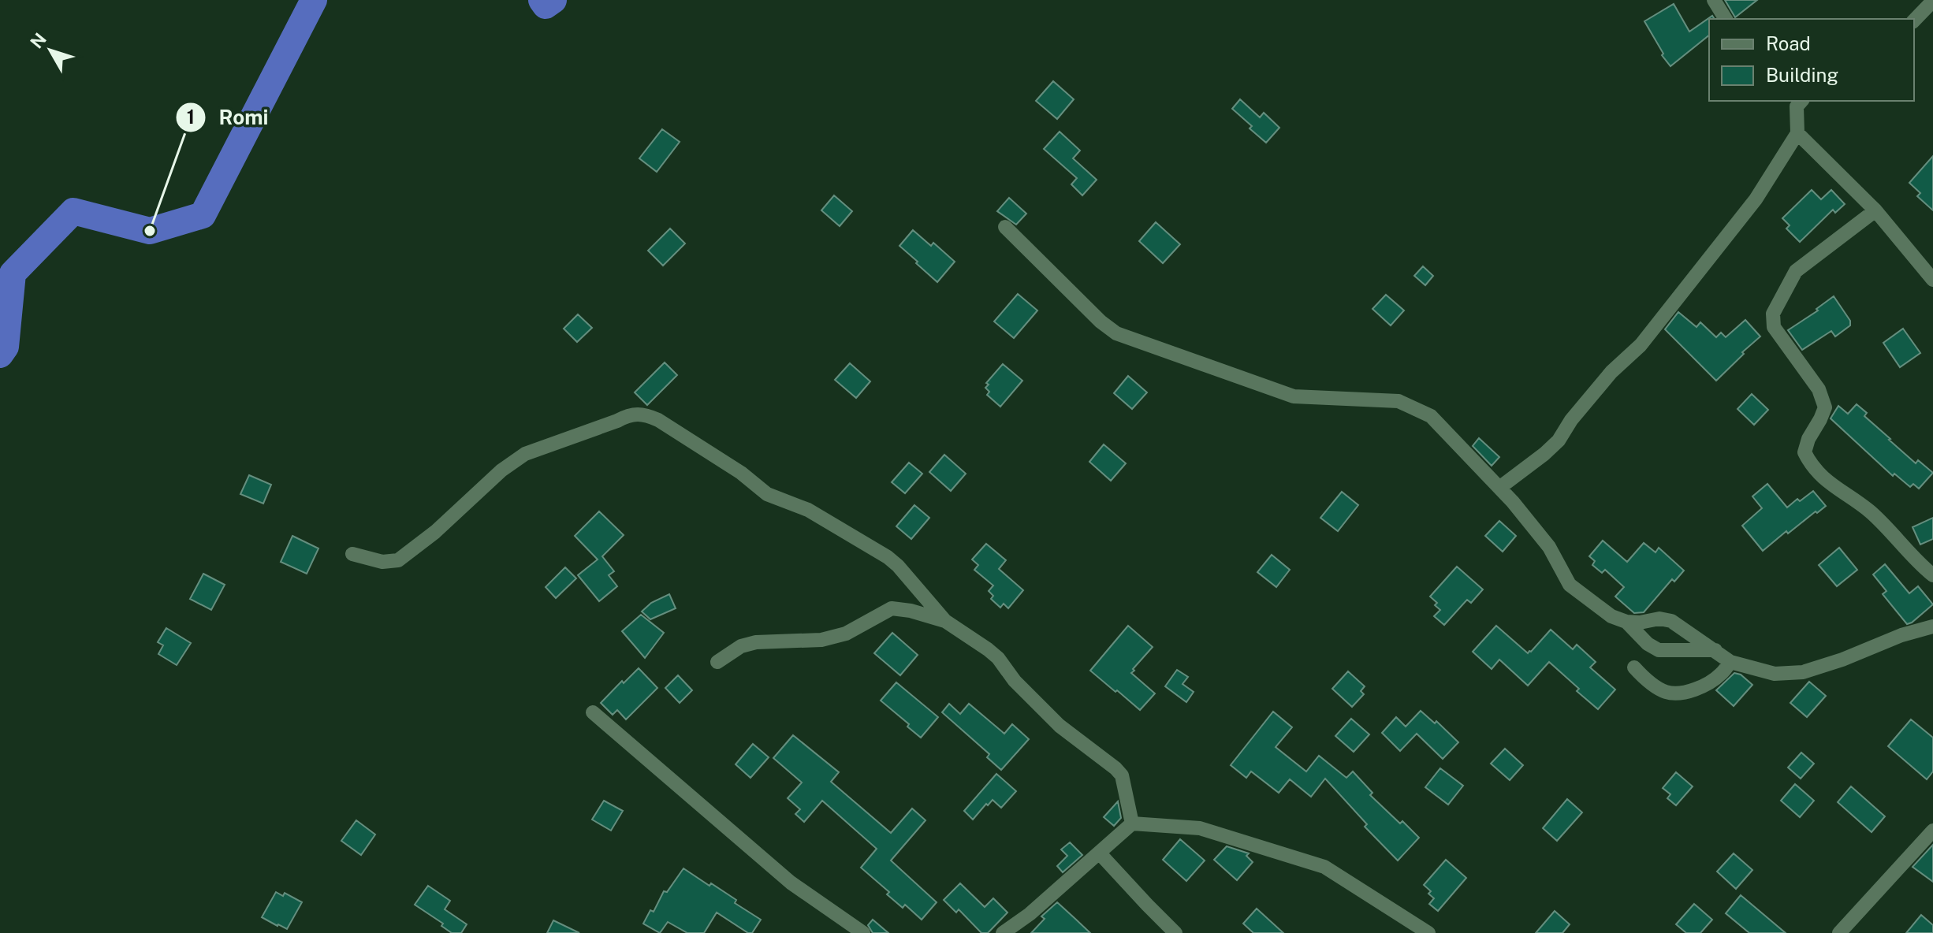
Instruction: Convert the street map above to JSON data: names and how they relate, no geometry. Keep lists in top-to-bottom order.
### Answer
{
  "places": ["Romi"],
  "legend": ["Road", "Building"],
  "north": "top left"
}
